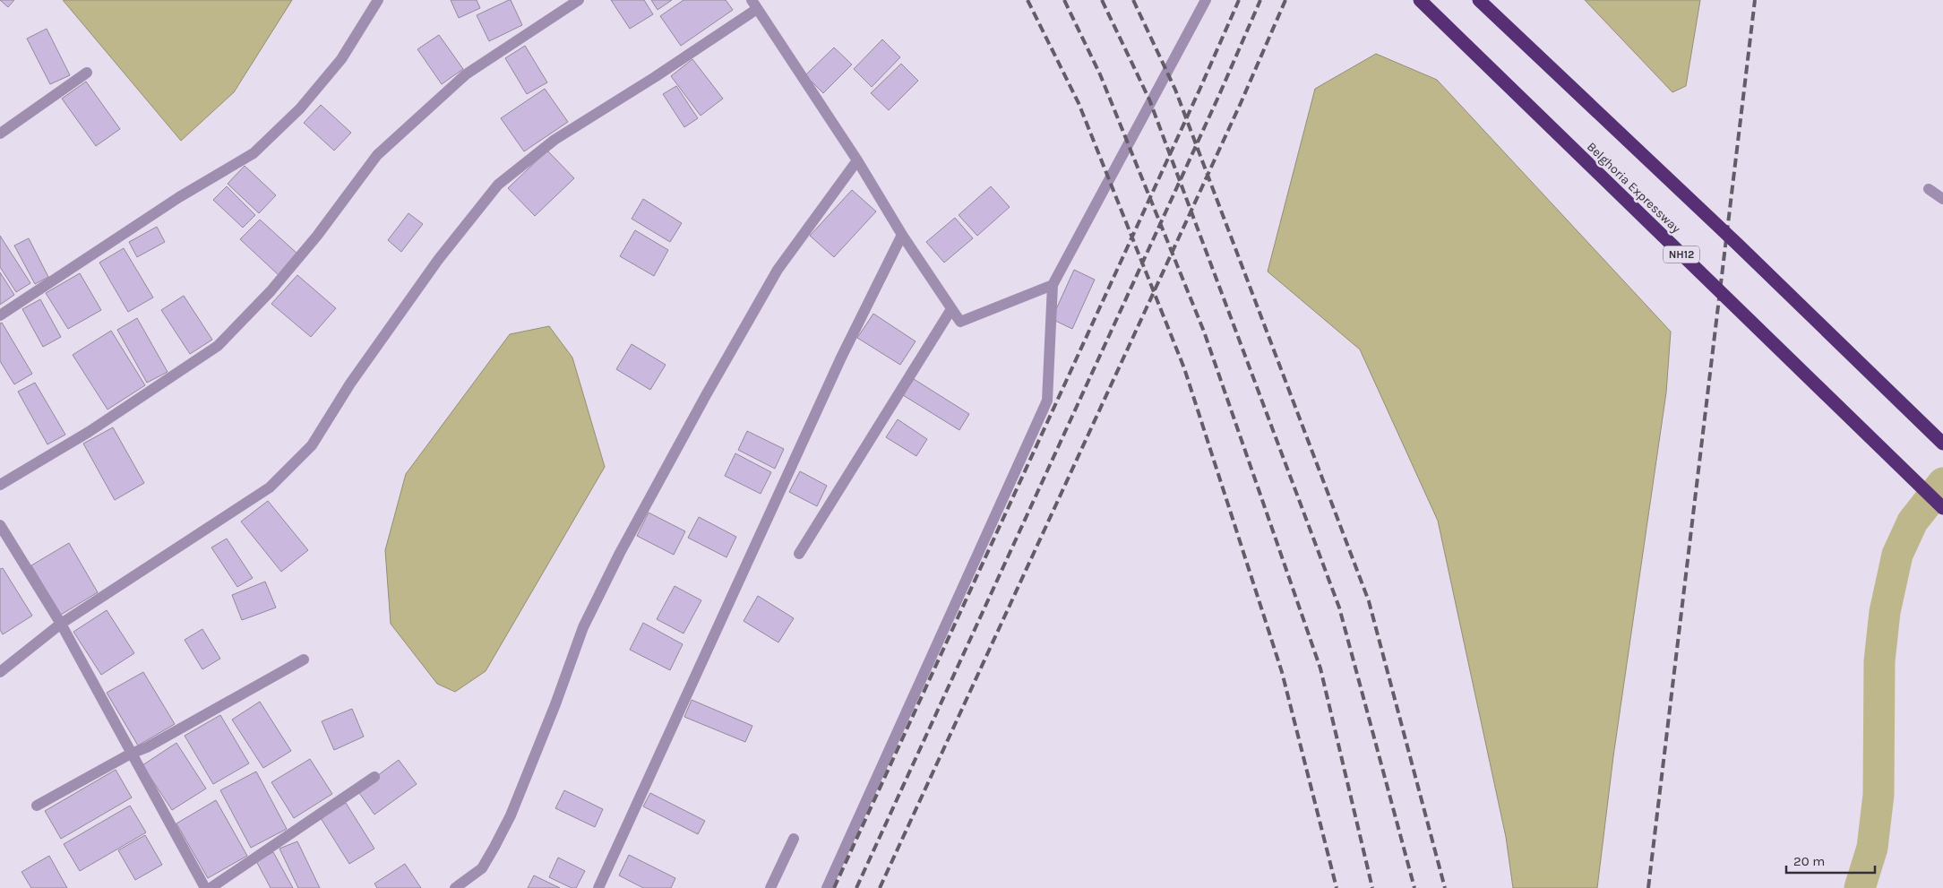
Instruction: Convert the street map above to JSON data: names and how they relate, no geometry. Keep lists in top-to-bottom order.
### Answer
{
  "streets": {
    "highway": ["Belghoria Expressway", "NH12"]
  },
  "scale_bar": "20 m"
}
